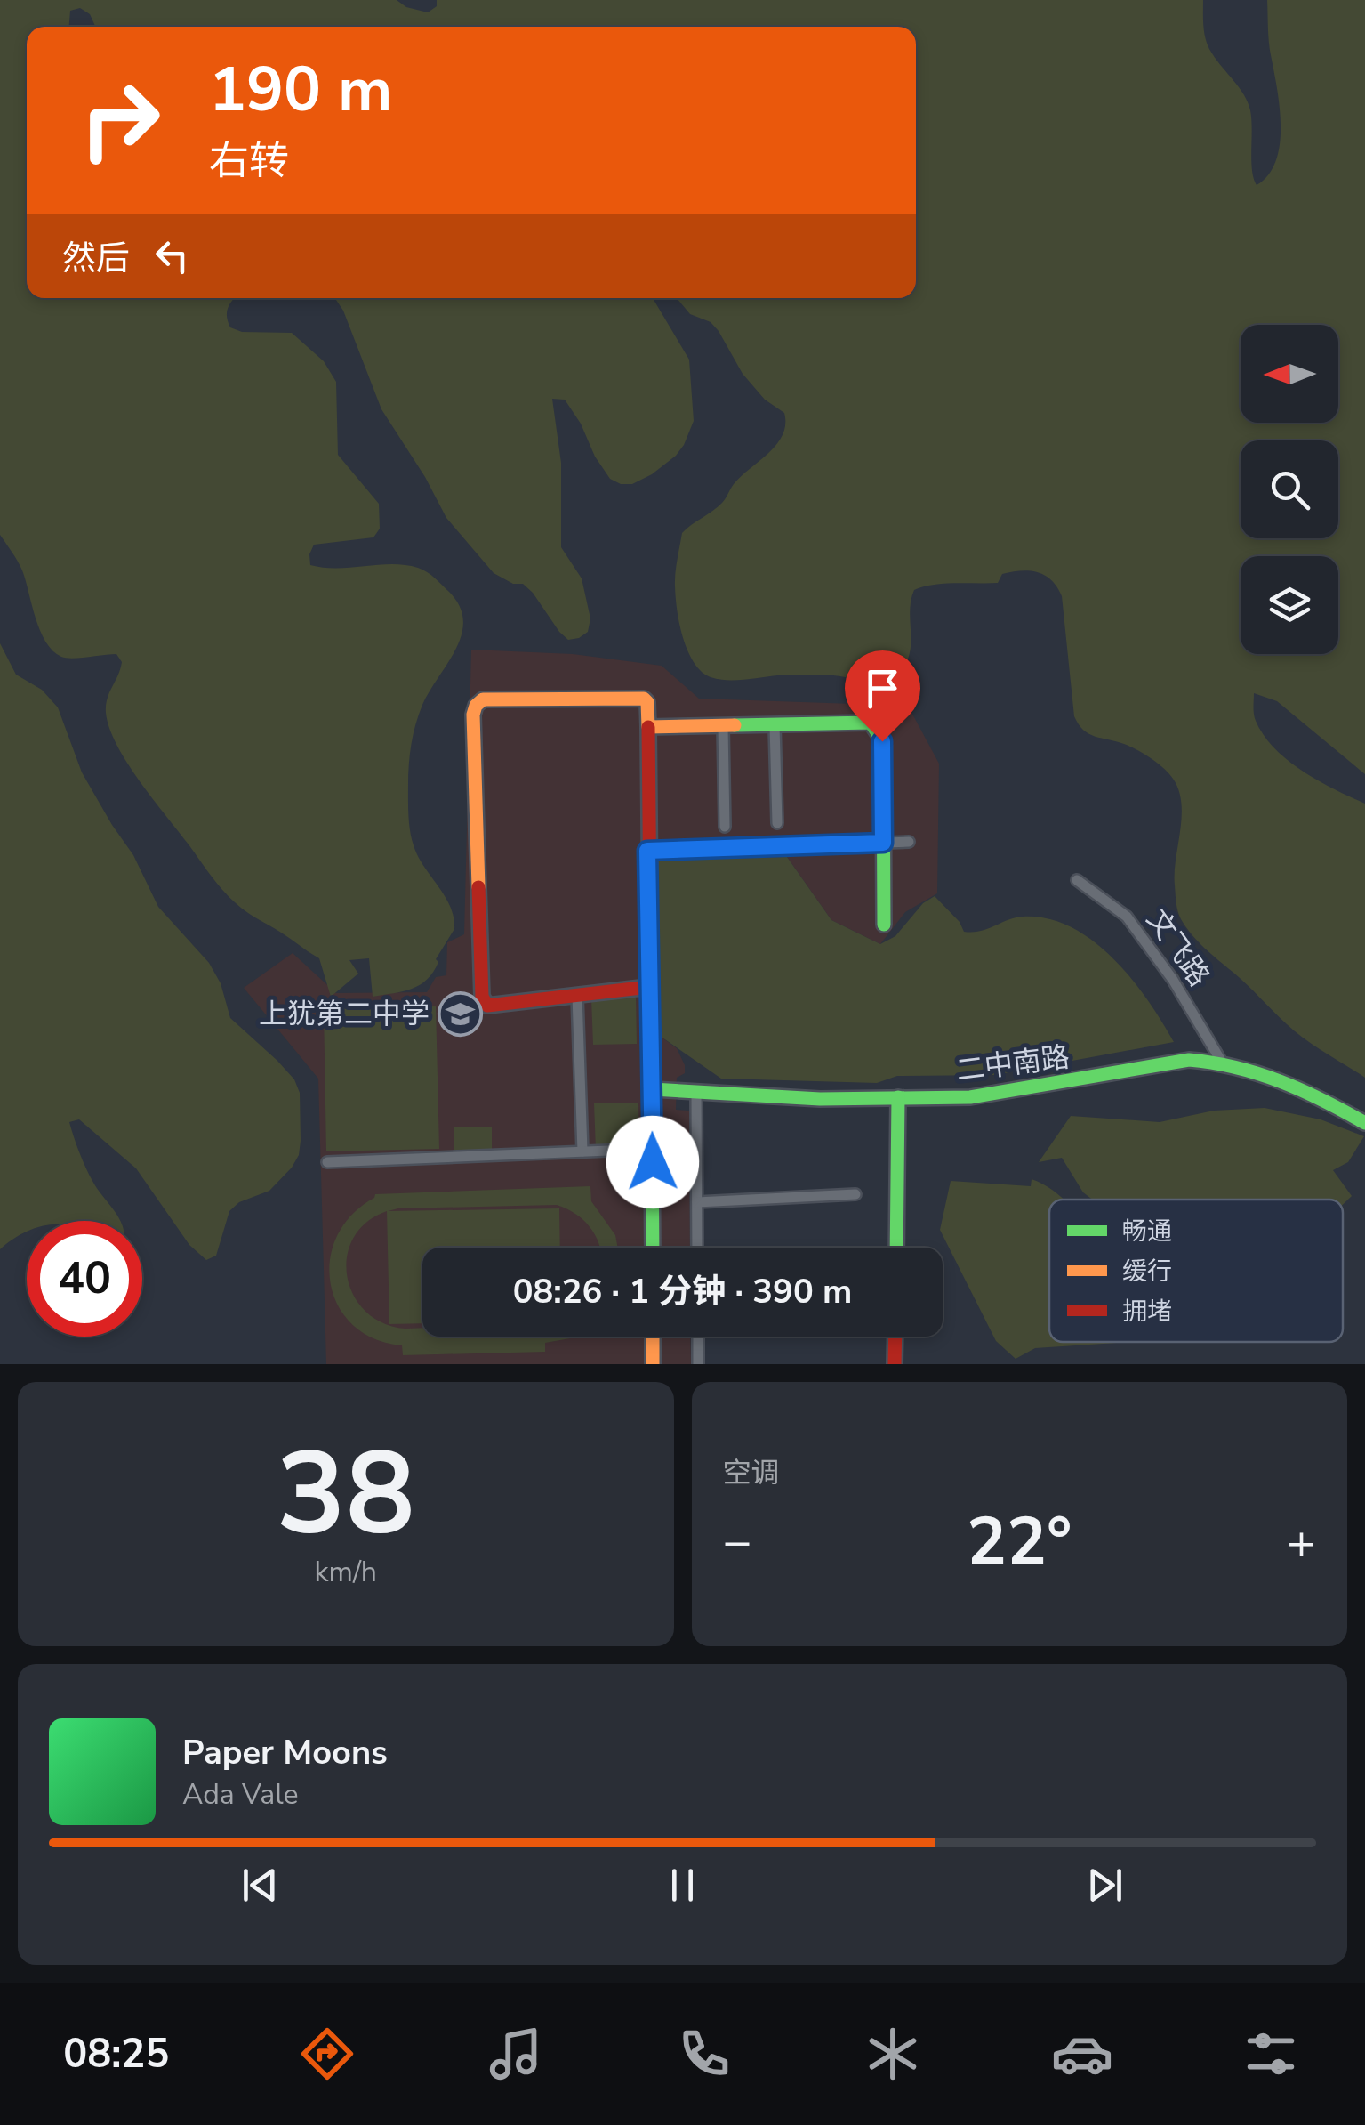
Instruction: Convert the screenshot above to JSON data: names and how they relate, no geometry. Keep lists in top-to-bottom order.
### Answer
{
  "streets": {
    "street": ["文飞路", "二中南路"]
  },
  "crossings": [
    ["文飞路", "二中南路"]
  ],
  "places": {
    "school or university": ["上犹第二中学"]
  },
  "legend": ["畅通", "缓行", "拥堵"],
  "north": "left",
  "page": {
    "turn": ["190 m", "右转"],
    "then": "然后",
    "limit": "40",
    "trip": "08:26 · 1 分钟 · 390 m",
    "tile": [
      ["38", "km/h"],
      "空调"
    ],
    "heat": ["−", "22°", "+"],
    "song": ["Paper Moons", "Ada Vale"],
    "tabs": "08:25"
  }
}
